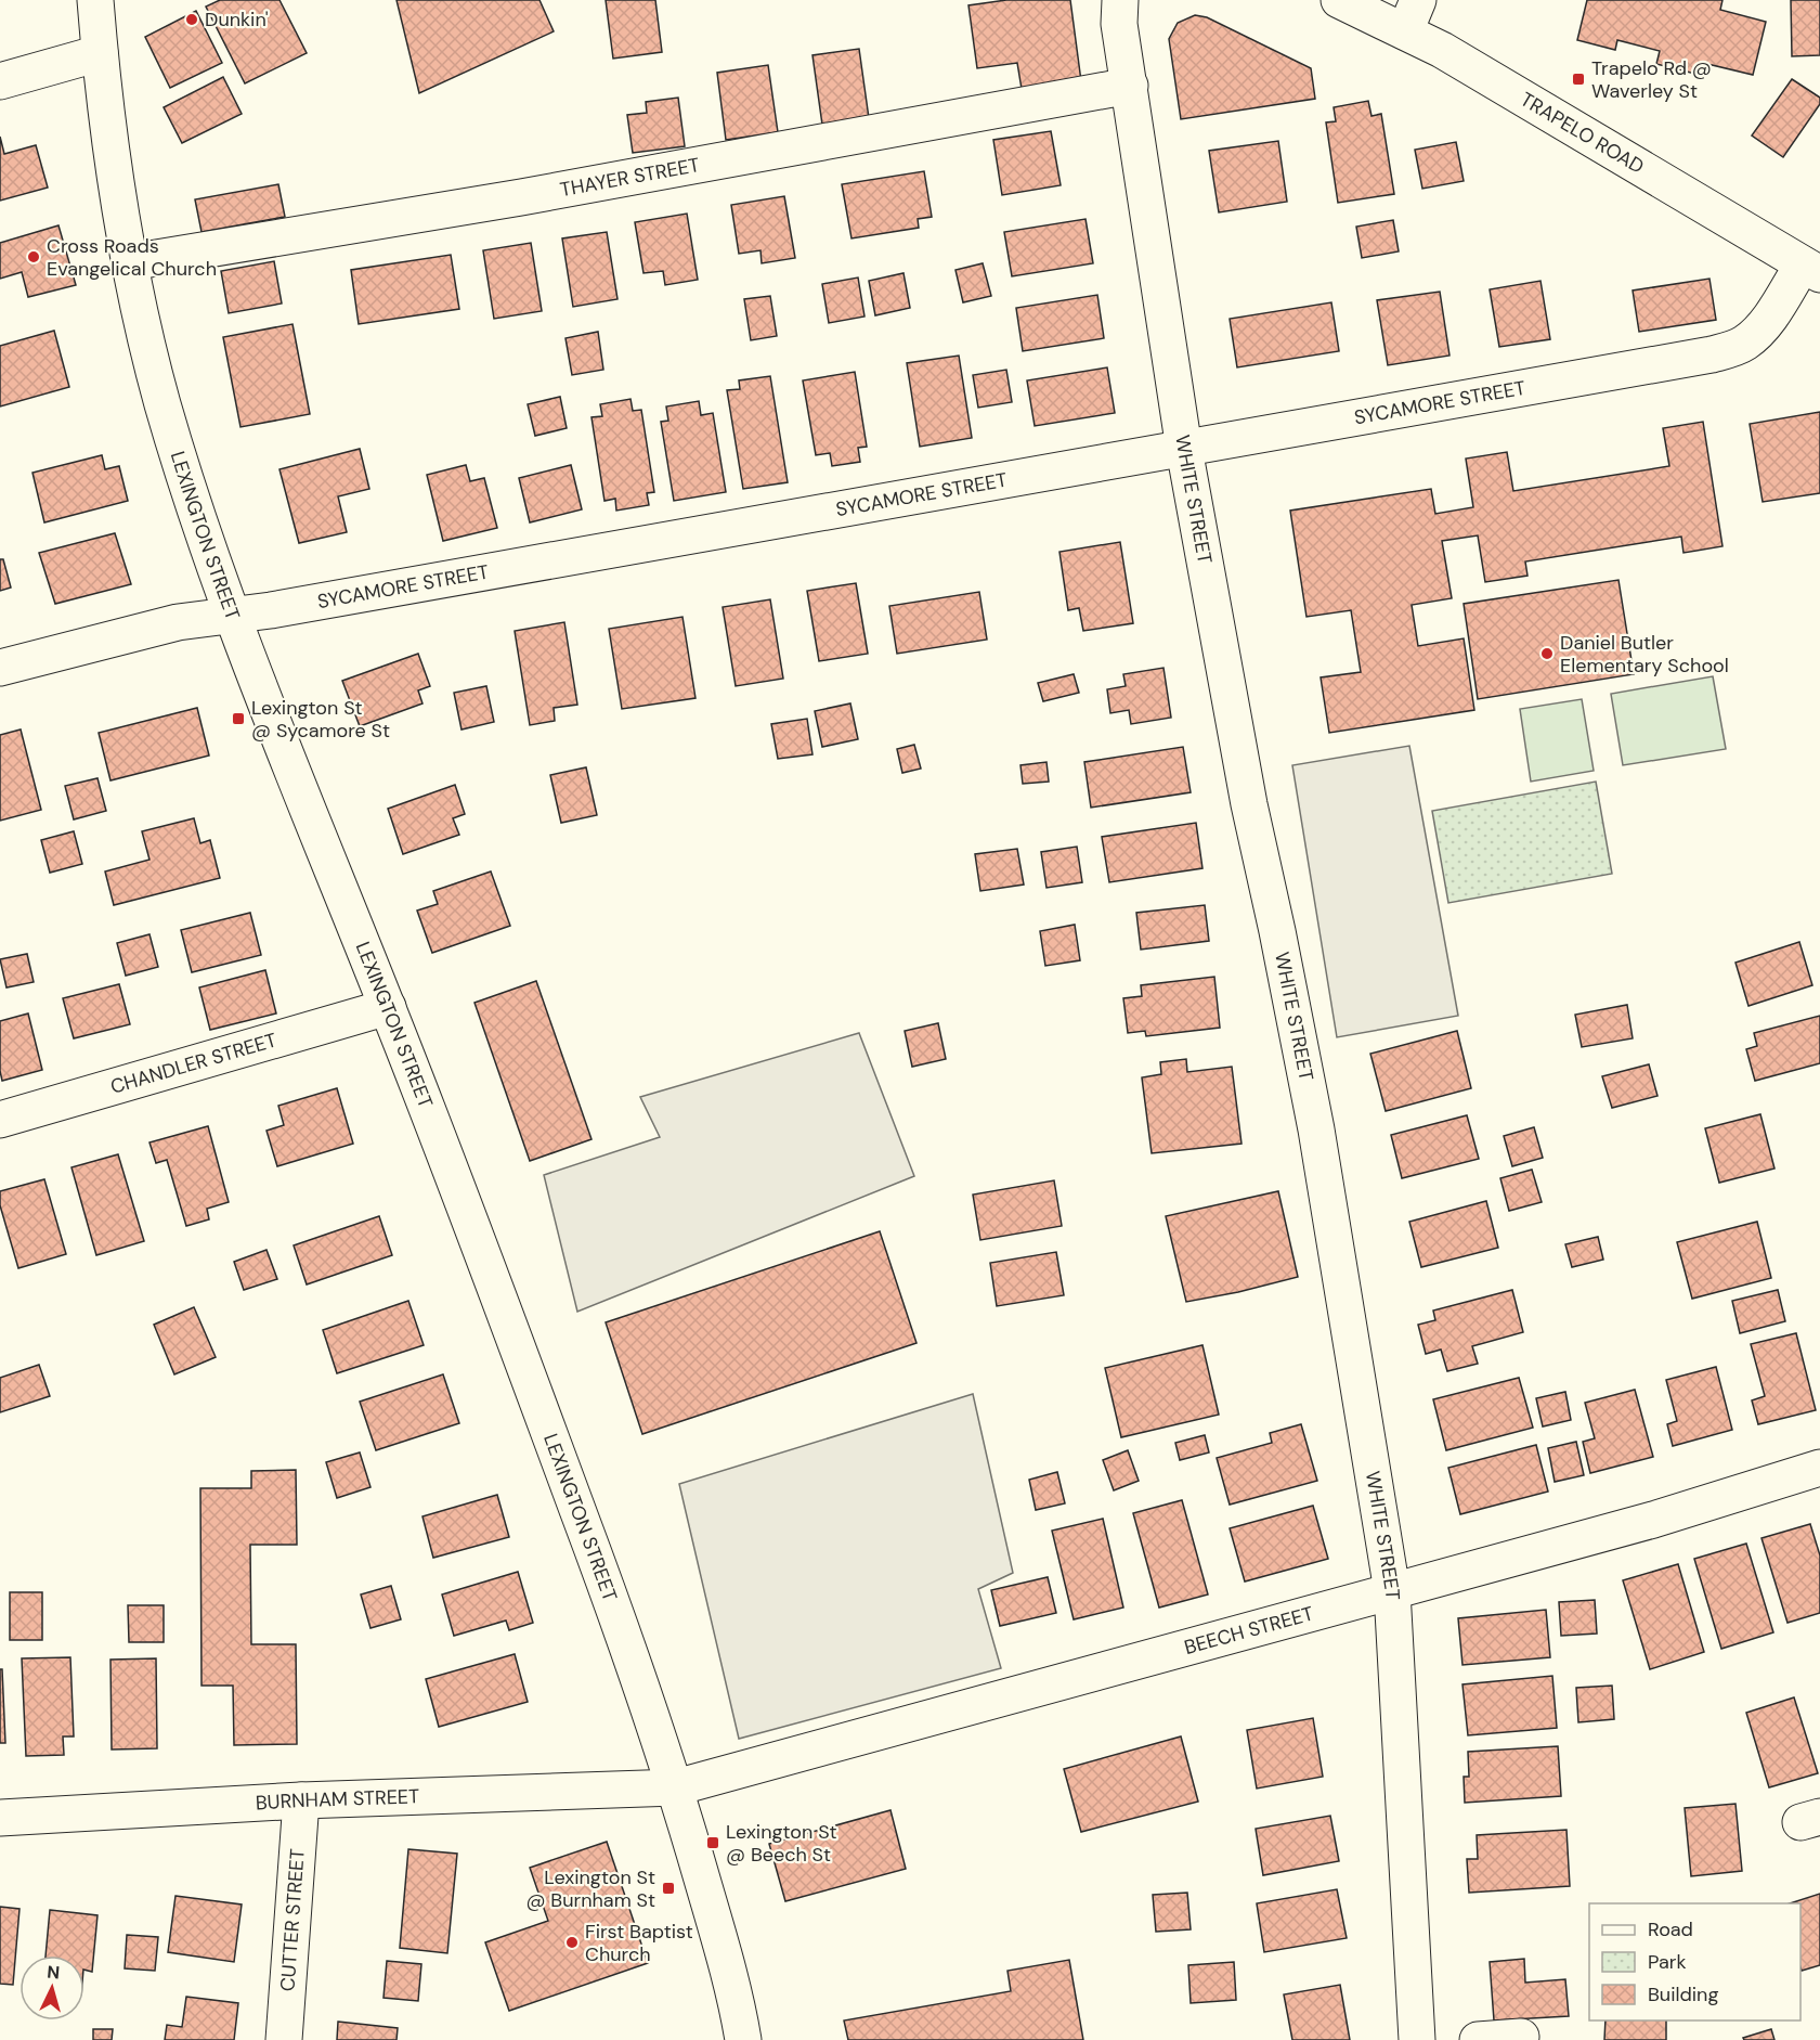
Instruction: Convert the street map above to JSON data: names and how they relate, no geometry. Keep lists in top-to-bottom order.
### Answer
{
  "streets": {
    "street": [
      "TRAPELO ROAD",
      "THAYER STREET",
      "SYCAMORE STREET",
      "WHITE STREET",
      "LEXINGTON STREET",
      "CHANDLER STREET",
      "BEECH STREET",
      "BURNHAM STREET",
      "CUTTER STREET"
    ]
  },
  "crossings": [
    ["TRAPELO ROAD", "SYCAMORE STREET"],
    ["THAYER STREET", "WHITE STREET"],
    ["THAYER STREET", "LEXINGTON STREET"],
    ["SYCAMORE STREET", "WHITE STREET"],
    ["SYCAMORE STREET", "LEXINGTON STREET"],
    ["WHITE STREET", "BEECH STREET"],
    ["LEXINGTON STREET", "CHANDLER STREET"],
    ["LEXINGTON STREET", "BEECH STREET"],
    ["LEXINGTON STREET", "BURNHAM STREET"],
    ["BEECH STREET", "BURNHAM STREET"],
    ["BURNHAM STREET", "CUTTER STREET"]
  ],
  "places": {
    "other": [
      "Dunkin'",
      "Cross Roads Evangelical Church",
      "Daniel Butler Elementary School",
      "First Baptist Church"
    ],
    "transit": [
      "Trapelo Rd @ Waverley St",
      "Lexington St @ Sycamore St",
      "Lexington St @ Beech St",
      "Lexington St @ Burnham St"
    ]
  },
  "legend": ["Road", "Park", "Building"],
  "north": "top"
}
